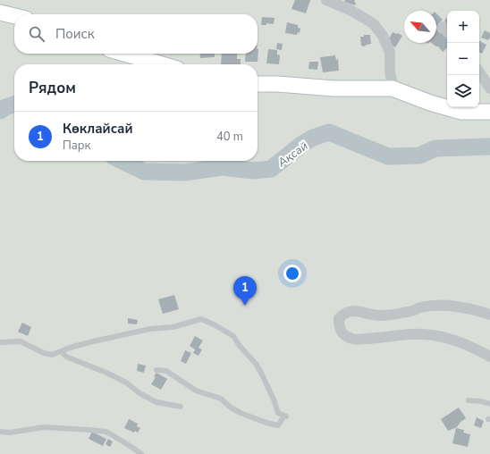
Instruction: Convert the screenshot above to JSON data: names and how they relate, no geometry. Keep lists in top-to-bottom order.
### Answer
{
  "water": ["Ақсай"],
  "north": "top left",
  "page": {
    "map_buttons": ["+", "−"],
    "search": "Поиск",
    "heading": "Рядом",
    "list": [
      {
        "mark": "1",
        "name": "Көклайсай",
        "note": "Парк",
        "value": "40 m"
      }
    ],
    "pins": "1"
  }
}
